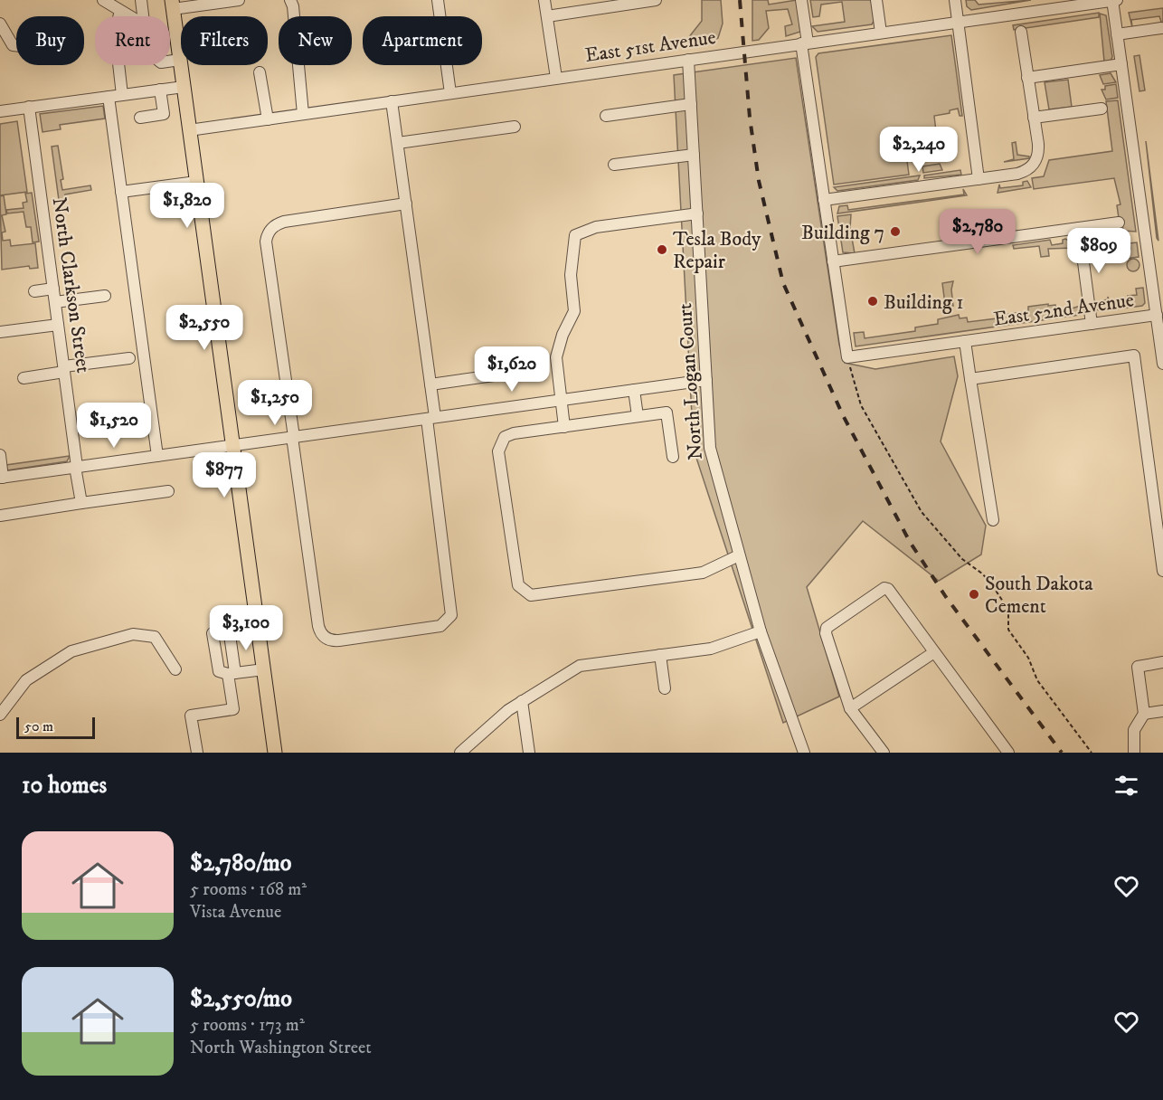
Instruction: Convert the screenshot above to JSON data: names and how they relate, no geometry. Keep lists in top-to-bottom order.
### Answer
{
  "streets": {
    "street": [
      "East 51st Avenue",
      "North Clarkson Street",
      "East 52nd Avenue",
      "North Logan Court"
    ]
  },
  "crossings": [
    ["East 51st Avenue", "North Logan Court"]
  ],
  "places": [
    "Building 7",
    "Tesla Body Repair",
    "Building 1",
    "South Dakota Cement"
  ],
  "scale_bar": "50 m",
  "page": {
    "chip": [
      "Buy",
      "Rent",
      "Filters",
      "New",
      "Apartment"
    ],
    "price": [
      "$2,240",
      "$1,820",
      "$2,780",
      "$809",
      "$2,550",
      "$1,620",
      "$1,250",
      "$1,520",
      "$877",
      "$3,100"
    ],
    "scale": "50 m",
    "heading": "10 homes",
    "list": [
      {
        "name": "$2,780/mo",
        "note": "5 rooms · 168 m² · Vista Avenue"
      },
      {
        "name": "$2,550/mo",
        "note": "5 rooms · 173 m² · North Washington Street"
      }
    ]
  }
}
